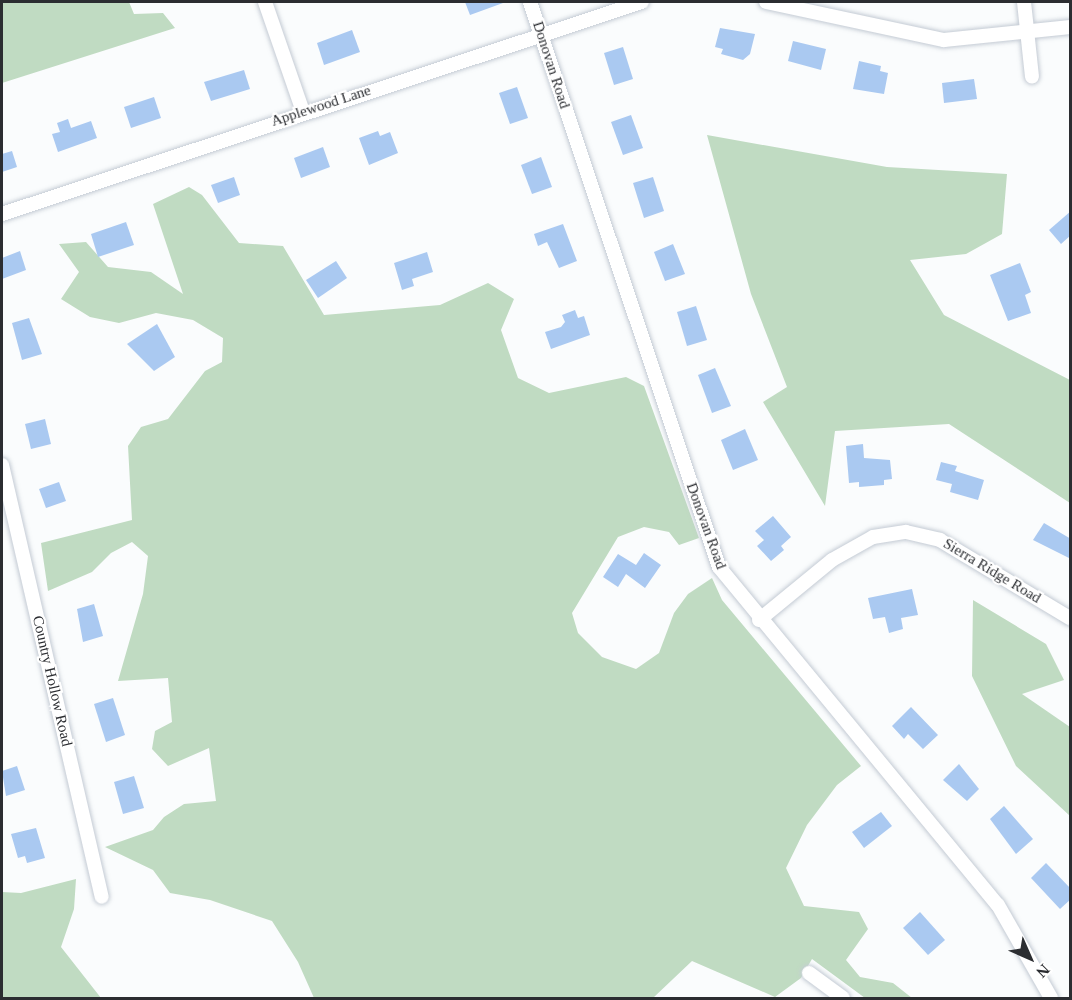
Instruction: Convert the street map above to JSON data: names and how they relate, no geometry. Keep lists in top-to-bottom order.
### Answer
{
  "streets": {
    "street": [
      "Donovan Road",
      "Applewood Lane",
      "Sierra Ridge Road",
      "Country Hollow Road"
    ]
  },
  "crossings": [
    ["Donovan Road", "Applewood Lane"],
    ["Donovan Road", "Sierra Ridge Road"]
  ],
  "north": "bottom right"
}
